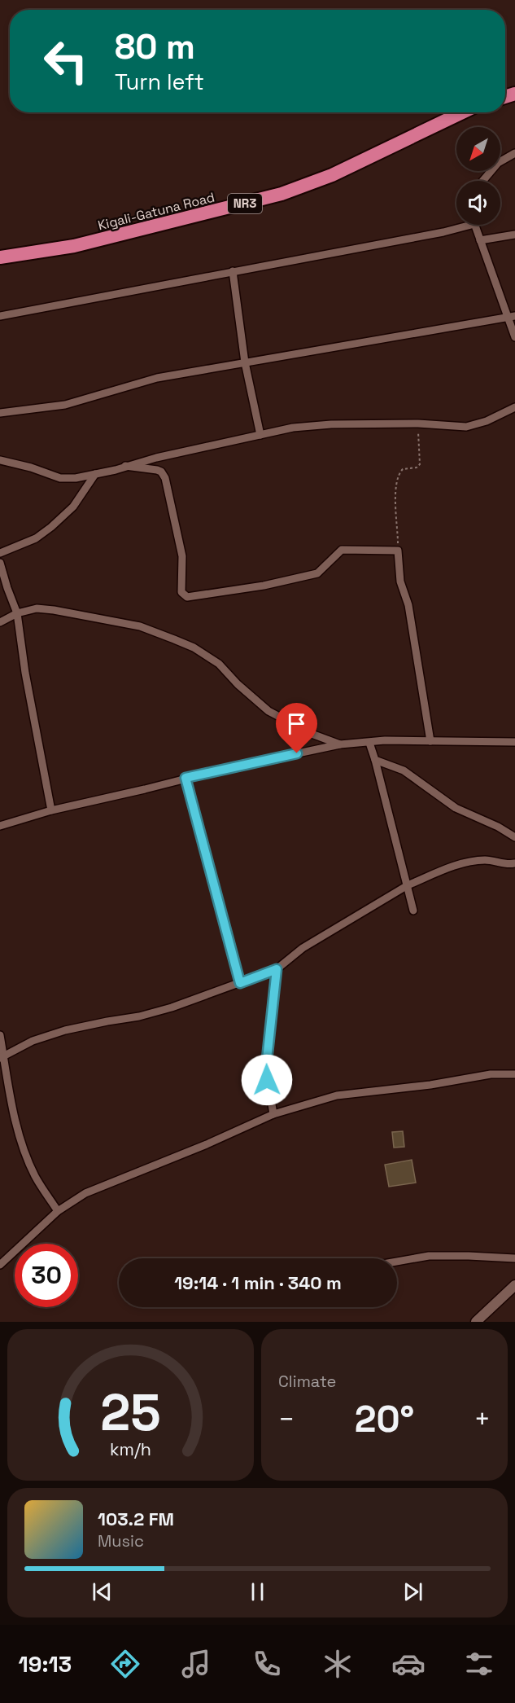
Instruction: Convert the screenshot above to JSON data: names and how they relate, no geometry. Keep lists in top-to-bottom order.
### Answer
{
  "streets": {
    "highway": ["NR3", "Kigali-Gatuna Road"]
  },
  "north": "bottom left",
  "page": {
    "turn": ["80 m", "Turn left"],
    "limit": "30",
    "trip": "19:14 · 1 min · 340 m",
    "tile": "Climate",
    "heat": ["−", "20°", "+"],
    "song": ["103.2 FM", "Music"],
    "tabs": "19:13",
    "gauge": ["25", "km/h"]
  }
}
